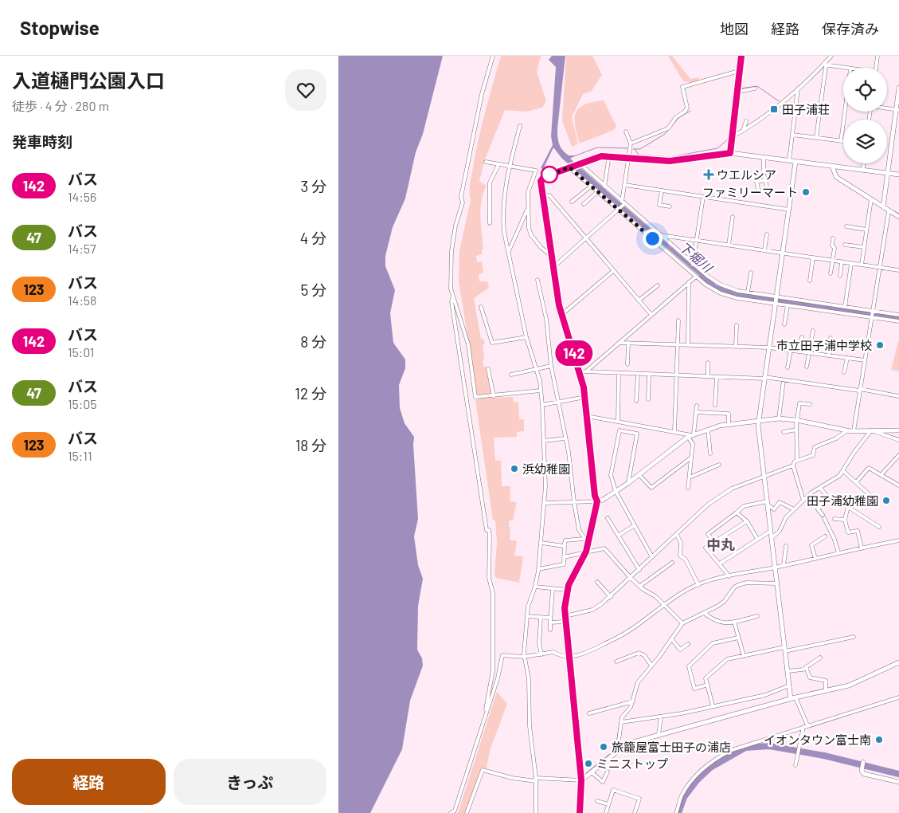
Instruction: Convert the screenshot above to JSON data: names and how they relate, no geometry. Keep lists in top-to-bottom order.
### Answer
{
  "districts": ["中丸"],
  "water": ["下堀川"],
  "places": {
    "transit": ["田子浦荘"],
    "health": ["ウエルシア"],
    "other": [
      "ファミリーマート",
      "市立田子浦中学校",
      "浜幼稚園",
      "田子浦幼稚園",
      "イオンタウン富士南",
      "旅籠屋富士田子の浦店",
      "ミニストップ"
    ]
  },
  "lines": ["bus line 142"],
  "page": {
    "header": "Stopwise",
    "nav": ["地図", "経路", "保存済み"],
    "heading": [
      ["入道樋門公園入口", "徒歩 · 4 分 · 280 m"],
      "発車時刻"
    ],
    "on_map": "142",
    "list": [
      {
        "mark": "142",
        "name": "バス",
        "note": "14:56",
        "value": "3 分"
      },
      {
        "mark": "47",
        "name": "バス",
        "note": "14:57",
        "value": "4 分"
      },
      {
        "mark": "123",
        "name": "バス",
        "note": "14:58",
        "value": "5 分"
      },
      {
        "mark": "142",
        "name": "バス",
        "note": "15:01",
        "value": "8 分"
      },
      {
        "mark": "47",
        "name": "バス",
        "note": "15:05",
        "value": "12 分"
      },
      {
        "mark": "123",
        "name": "バス",
        "note": "15:11",
        "value": "18 分"
      }
    ],
    "buttons": ["経路", "きっぷ"]
  }
}
